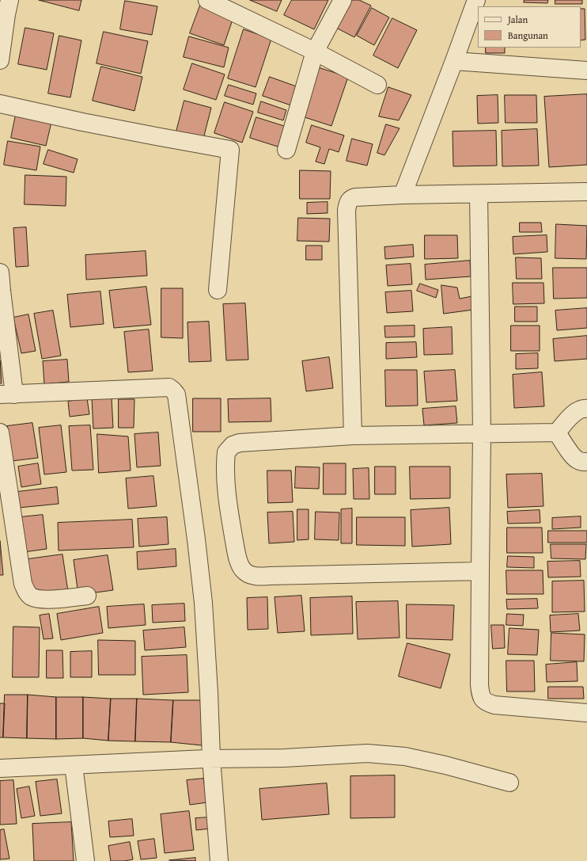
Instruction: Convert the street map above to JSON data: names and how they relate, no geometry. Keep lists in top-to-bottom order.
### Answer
{
  "legend": ["Jalan", "Bangunan"]
}
